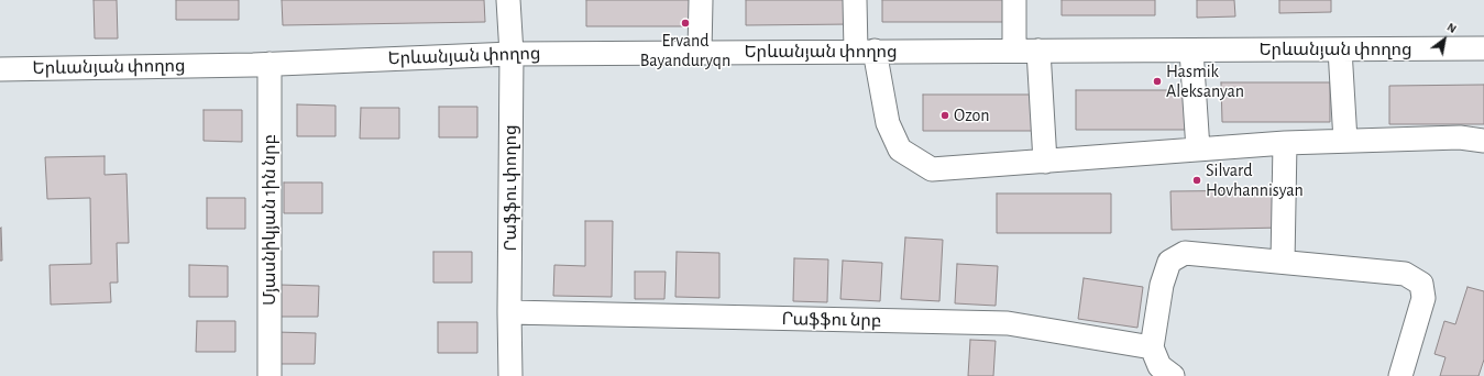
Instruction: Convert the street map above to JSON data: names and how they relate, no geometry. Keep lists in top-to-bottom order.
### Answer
{
  "streets": {
    "street": [
      "Երևանյան փողոց",
      "Րաֆֆու փողոց",
      "Մյասնիկյան 1ին նրբ",
      "Րաֆֆու նրբ"
    ]
  },
  "crossings": [
    ["Երևանյան փողոց", "Րաֆֆու փողոց"],
    ["Երևանյան փողոց", "Մյասնիկյան 1ին նրբ"],
    ["Րաֆֆու փողոց", "Րաֆֆու նրբ"]
  ],
  "places": [
    "Ervand Bayanduryqn",
    "Hasmik Aleksanyan",
    "Ozon",
    "Silvard Hovhannisyan"
  ],
  "north": "top right"
}
